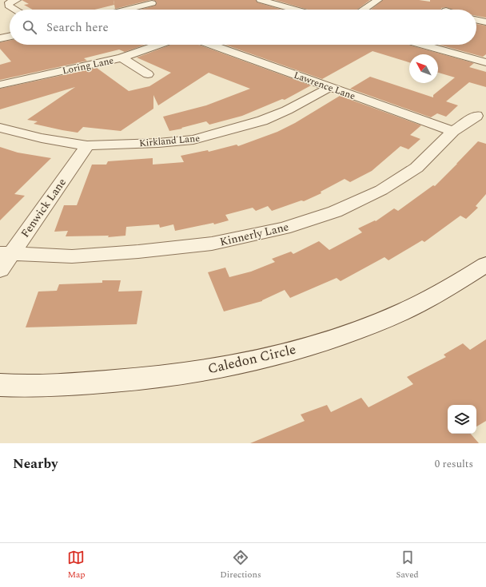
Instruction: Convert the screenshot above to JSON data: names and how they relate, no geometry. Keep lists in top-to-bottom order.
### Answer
{
  "streets": {
    "street": [
      "Loring Lane",
      "Lawrence Lane",
      "Kirkland Lane",
      "Fenwick Lane",
      "Kinnerly Lane",
      "Caledon Circle"
    ]
  },
  "crossings": [
    ["Lawrence Lane", "Kirkland Lane"],
    ["Lawrence Lane", "Kinnerly Lane"],
    ["Kirkland Lane", "Fenwick Lane"],
    ["Fenwick Lane", "Kinnerly Lane"]
  ],
  "north": "top left",
  "page": {
    "search": "Search here",
    "heading": ["Nearby", "0 results"],
    "nav": ["Map", "Directions", "Saved"]
  }
}
